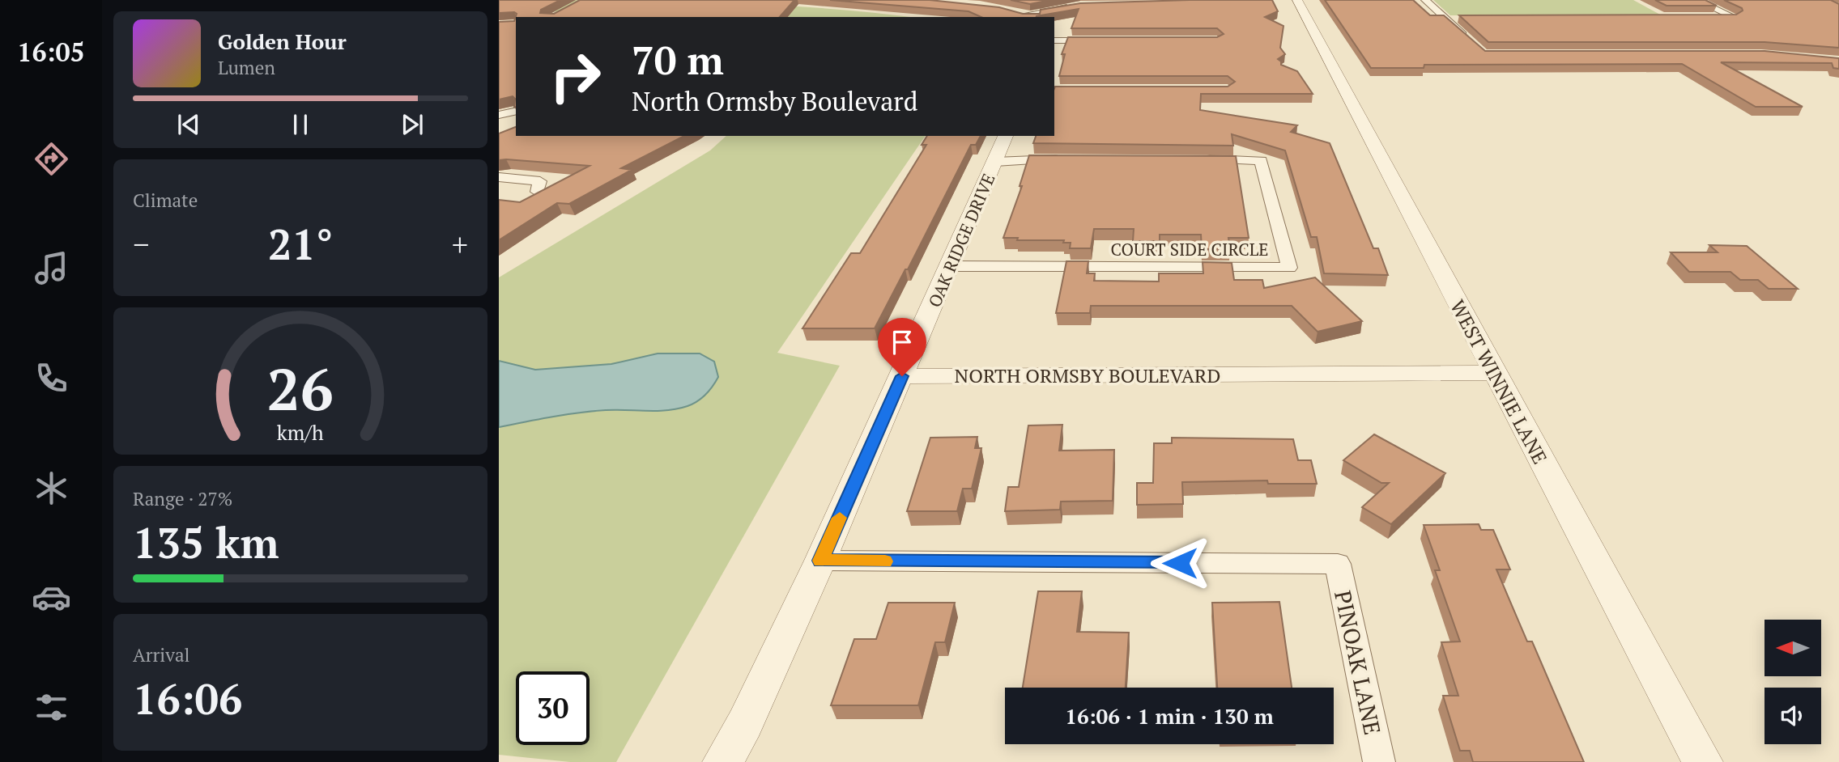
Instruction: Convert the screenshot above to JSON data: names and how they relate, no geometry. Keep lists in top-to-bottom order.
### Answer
{
  "streets": {
    "street": [
      "OAK RIDGE DRIVE",
      "COURT SIDE CIRCLE",
      "NORTH ORMSBY BOULEVARD",
      "WEST WINNIE LANE",
      "PINOAK LANE"
    ]
  },
  "crossings": [
    ["OAK RIDGE DRIVE", "COURT SIDE CIRCLE"],
    ["OAK RIDGE DRIVE", "NORTH ORMSBY BOULEVARD"],
    ["NORTH ORMSBY BOULEVARD", "WEST WINNIE LANE"]
  ],
  "north": "left",
  "page": {
    "tabs": "16:05",
    "turn": ["70 m", "North Ormsby Boulevard"],
    "song": ["Golden Hour", "Lumen"],
    "tile": [
      "Climate",
      ["Range · 27%", "135 km"],
      ["Arrival", "16:06"]
    ],
    "heat": ["−", "21°", "+"],
    "limit": "30",
    "trip": "16:06 · 1 min · 130 m",
    "gauge": ["26", "km/h"]
  }
}
